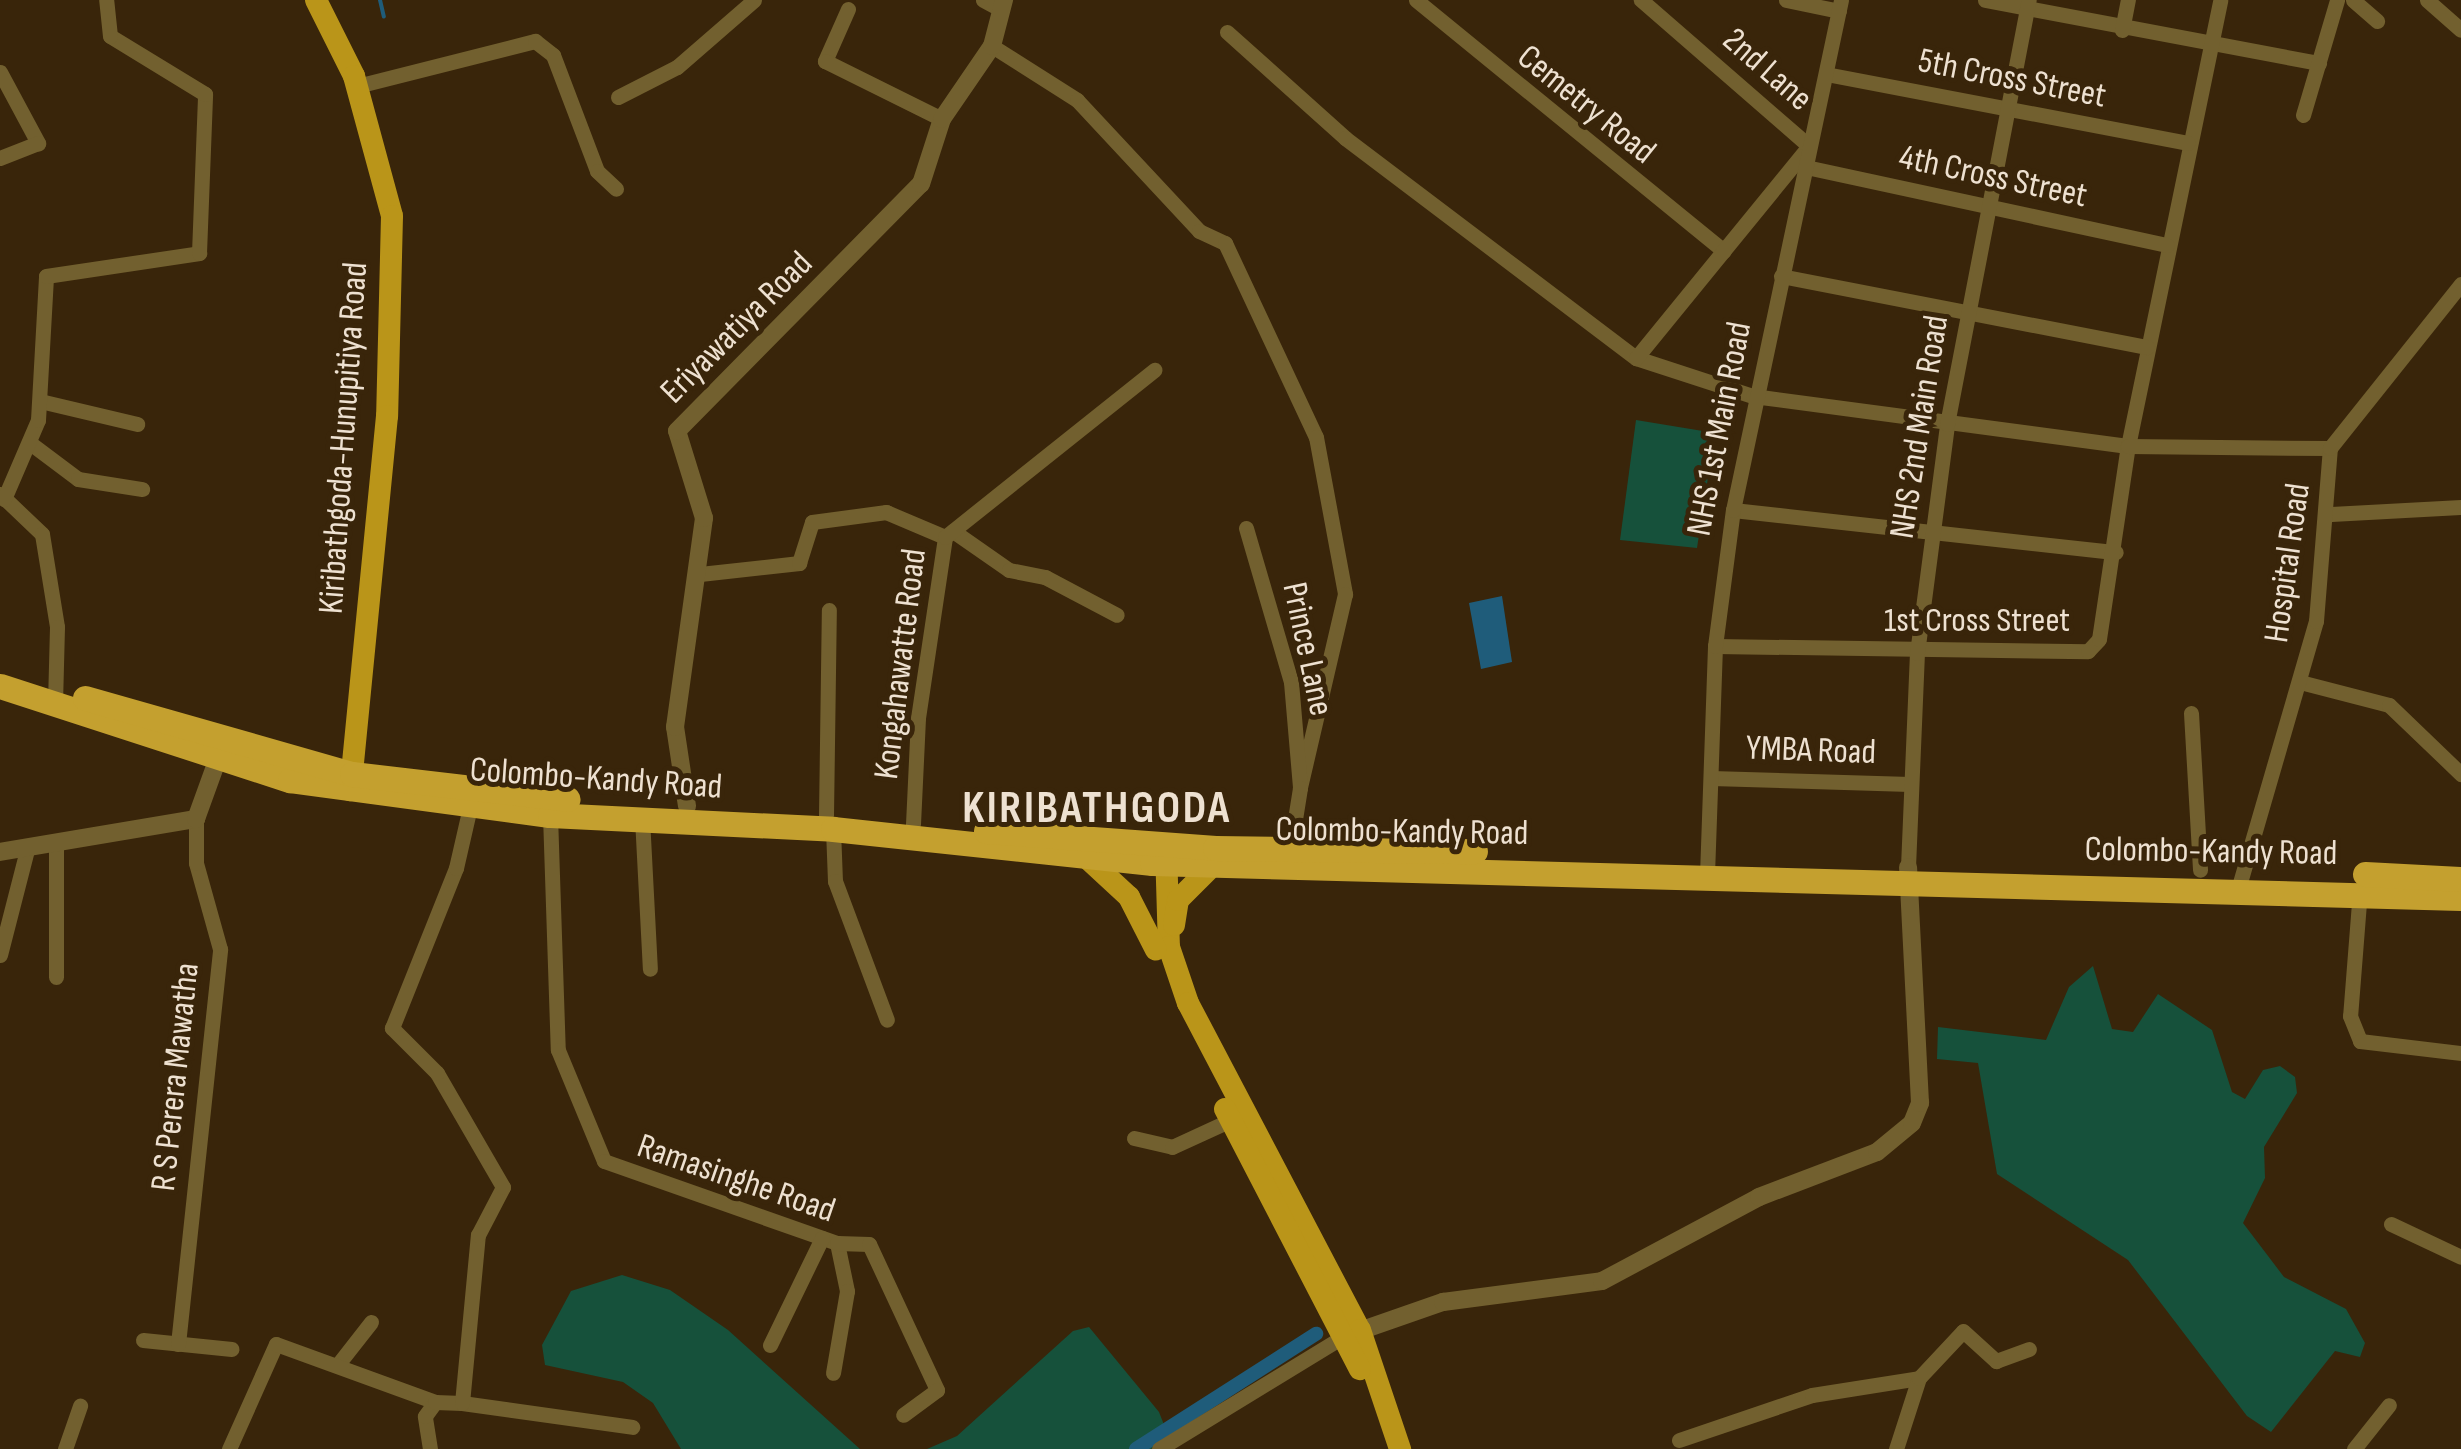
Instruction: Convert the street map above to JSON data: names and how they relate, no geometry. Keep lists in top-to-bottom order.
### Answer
{
  "streets": {
    "highway": ["Colombo-Kandy Road"],
    "main road": ["Kiribathgoda-Hunupitiya Road"],
    "street": [
      "2nd Lane",
      "5th Cross Street",
      "Cemetry Road",
      "4th Cross Street",
      "Eriyawatiya Road",
      "NHS 2nd Main Road",
      "NHS 1st Main Road",
      "Hospital Road",
      "1st Cross Street",
      "Prince Lane",
      "Kongahawatte Road",
      "YMBA Road",
      "R S Perera Mawatha",
      "Ramasinghe Road"
    ]
  },
  "crossings": [
    ["2nd Lane", "NHS 1st Main Road"],
    ["5th Cross Street", "NHS 2nd Main Road"],
    ["5th Cross Street", "NHS 1st Main Road"],
    ["5th Cross Street", "1st Cross Street"],
    ["4th Cross Street", "NHS 2nd Main Road"],
    ["4th Cross Street", "NHS 1st Main Road"],
    ["4th Cross Street", "1st Cross Street"],
    ["Eriyawatiya Road", "Colombo-Kandy Road"],
    ["NHS 2nd Main Road", "1st Cross Street"],
    ["NHS 2nd Main Road", "YMBA Road"],
    ["NHS 2nd Main Road", "Colombo-Kandy Road"],
    ["NHS 1st Main Road", "1st Cross Street"],
    ["NHS 1st Main Road", "YMBA Road"],
    ["NHS 1st Main Road", "Colombo-Kandy Road"],
    ["Kiribathgoda-Hunupitiya Road", "Colombo-Kandy Road"],
    ["Hospital Road", "Colombo-Kandy Road"],
    ["Prince Lane", "Colombo-Kandy Road"],
    ["Kongahawatte Road", "Colombo-Kandy Road"],
    ["Colombo-Kandy Road", "Ramasinghe Road"]
  ],
  "districts": ["KIRIBATHGODA"]
}
